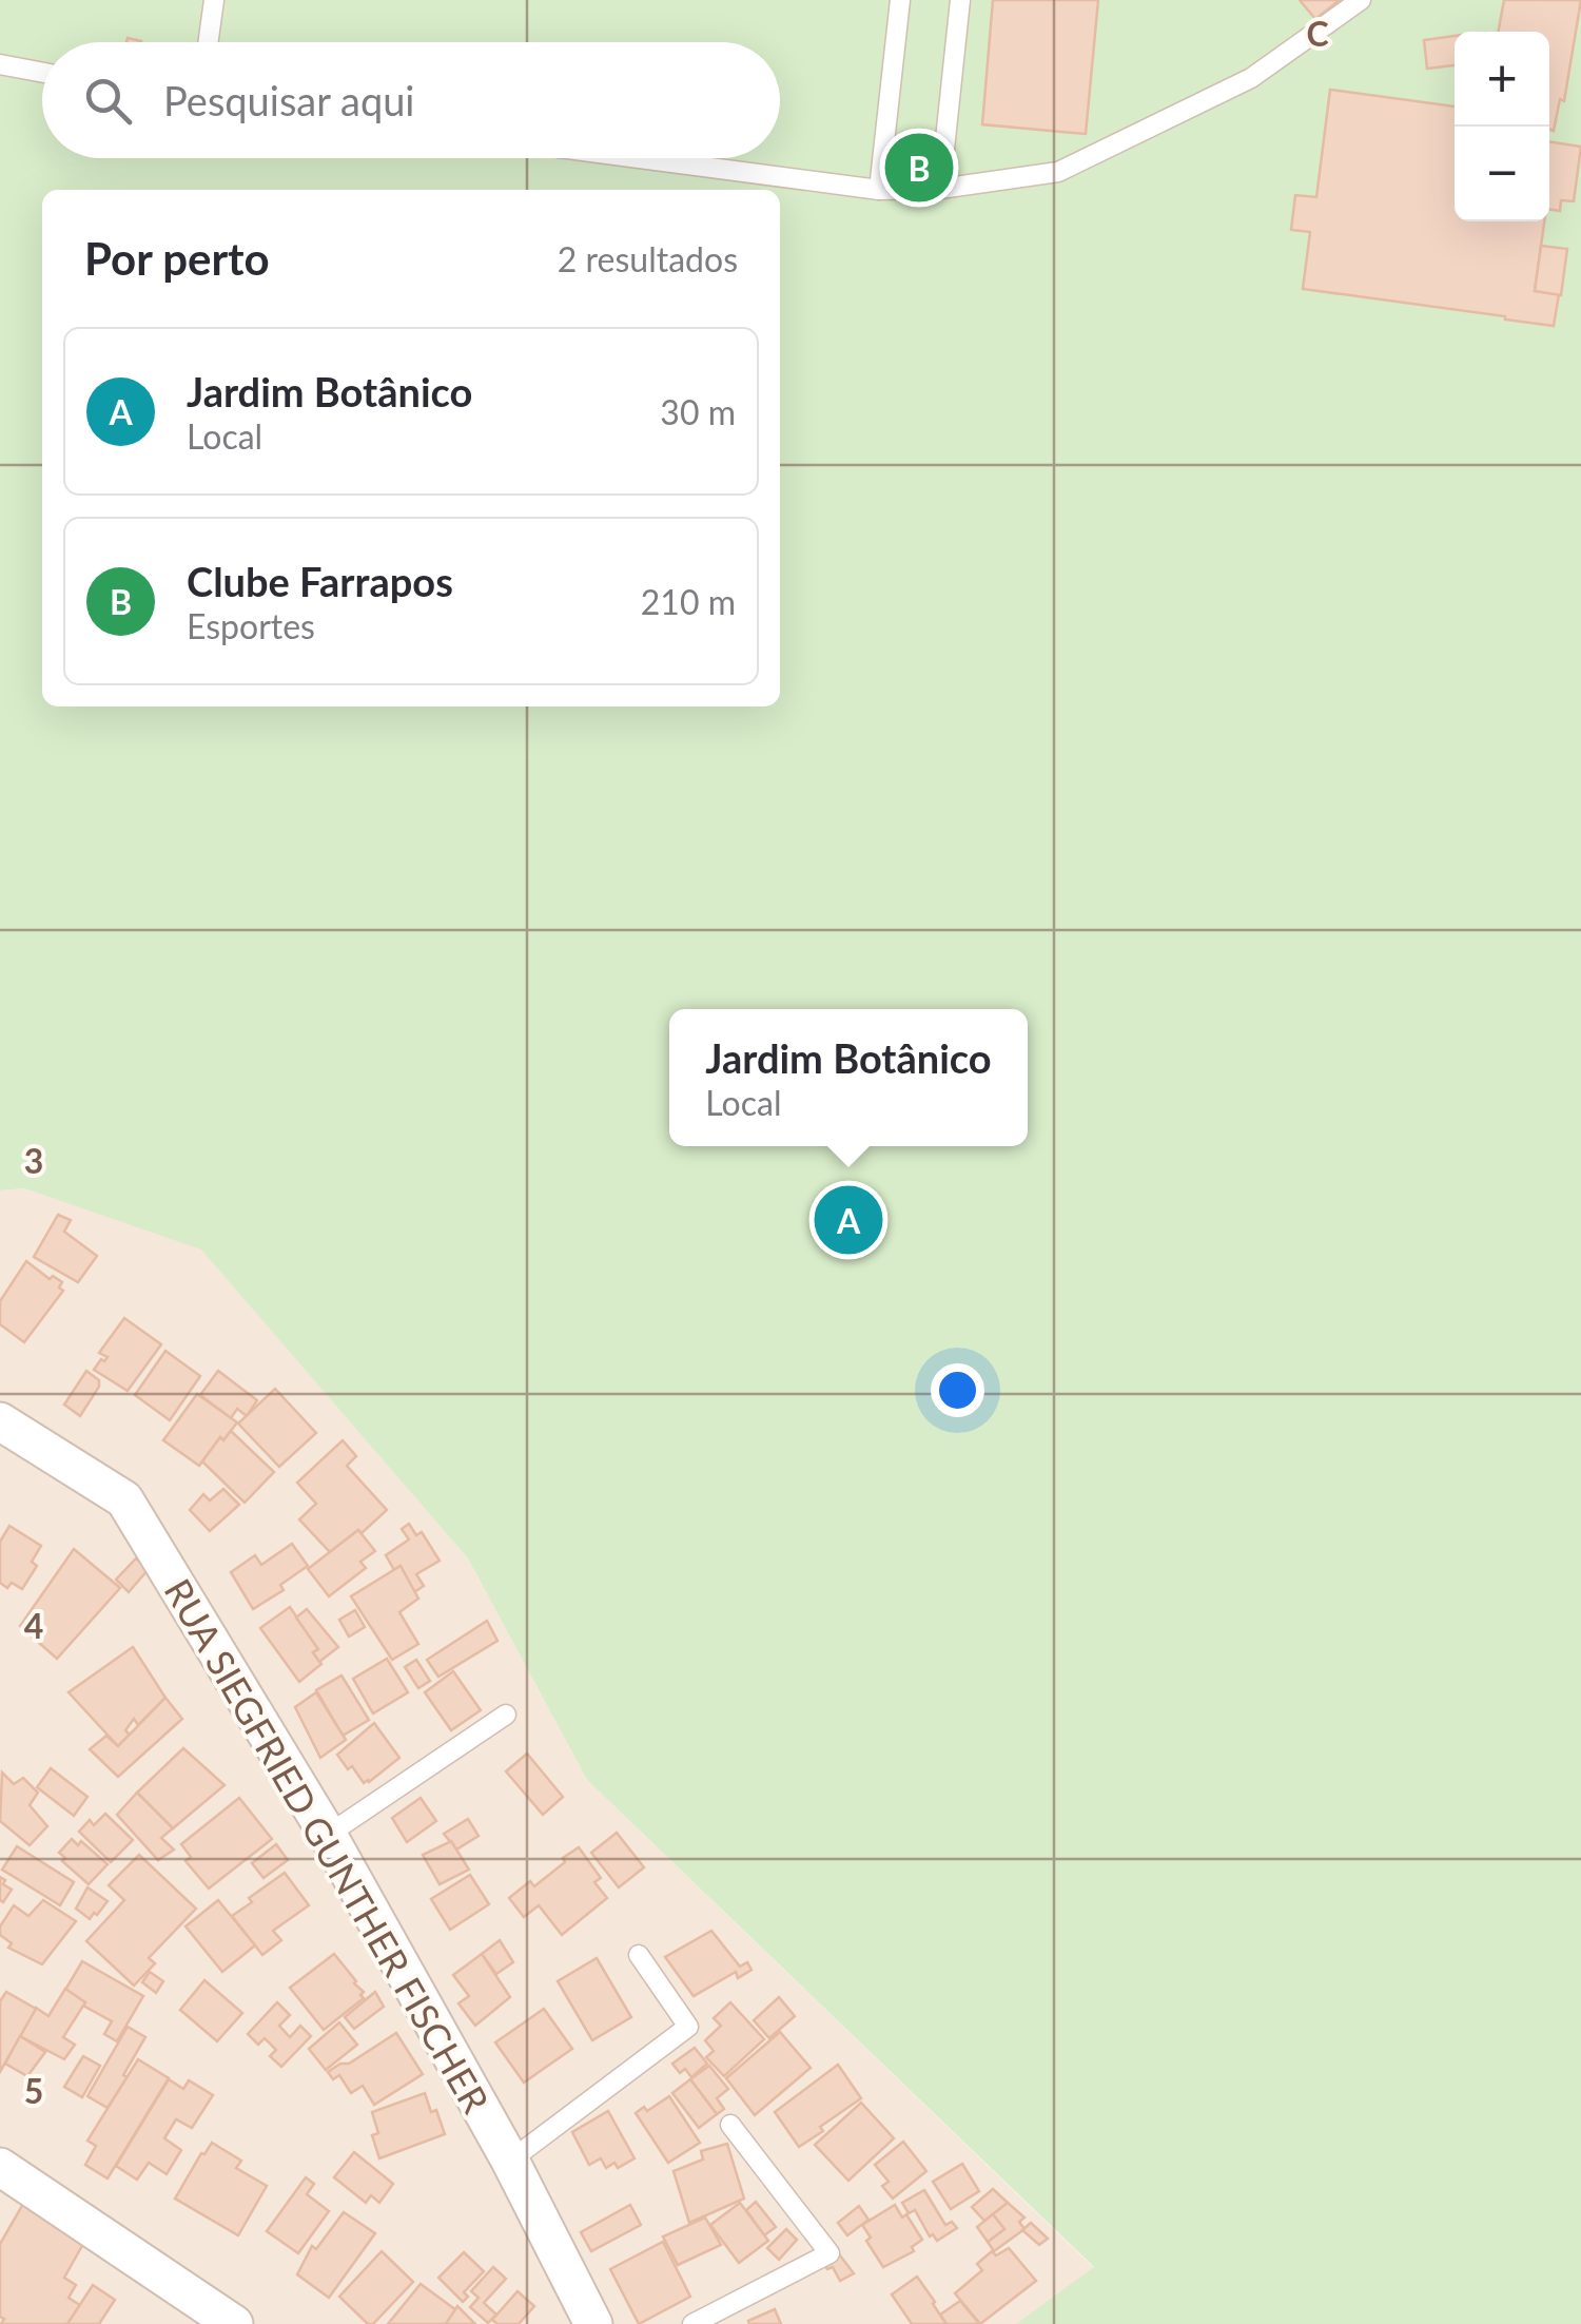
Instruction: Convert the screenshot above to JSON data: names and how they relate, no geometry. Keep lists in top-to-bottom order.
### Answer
{
  "streets": {
    "street": ["RUA SIEGFRIED GUNTHER FISCHER"]
  },
  "page": {
    "map_buttons": ["+", "−"],
    "search": "Pesquisar aqui",
    "pins": ["B", "A"],
    "heading": ["Por perto", "2 resultados"],
    "list": [
      {
        "mark": "A",
        "name": "Jardim Botânico",
        "note": "Local",
        "value": "30 m"
      },
      {
        "mark": "B",
        "name": "Clube Farrapos",
        "note": "Esportes",
        "value": "210 m"
      }
    ],
    "popup": ["Jardim Botânico", "Local"]
  },
  "grid": {
    "columns": ["C"],
    "rows": ["3", "4", "5"]
  }
}
